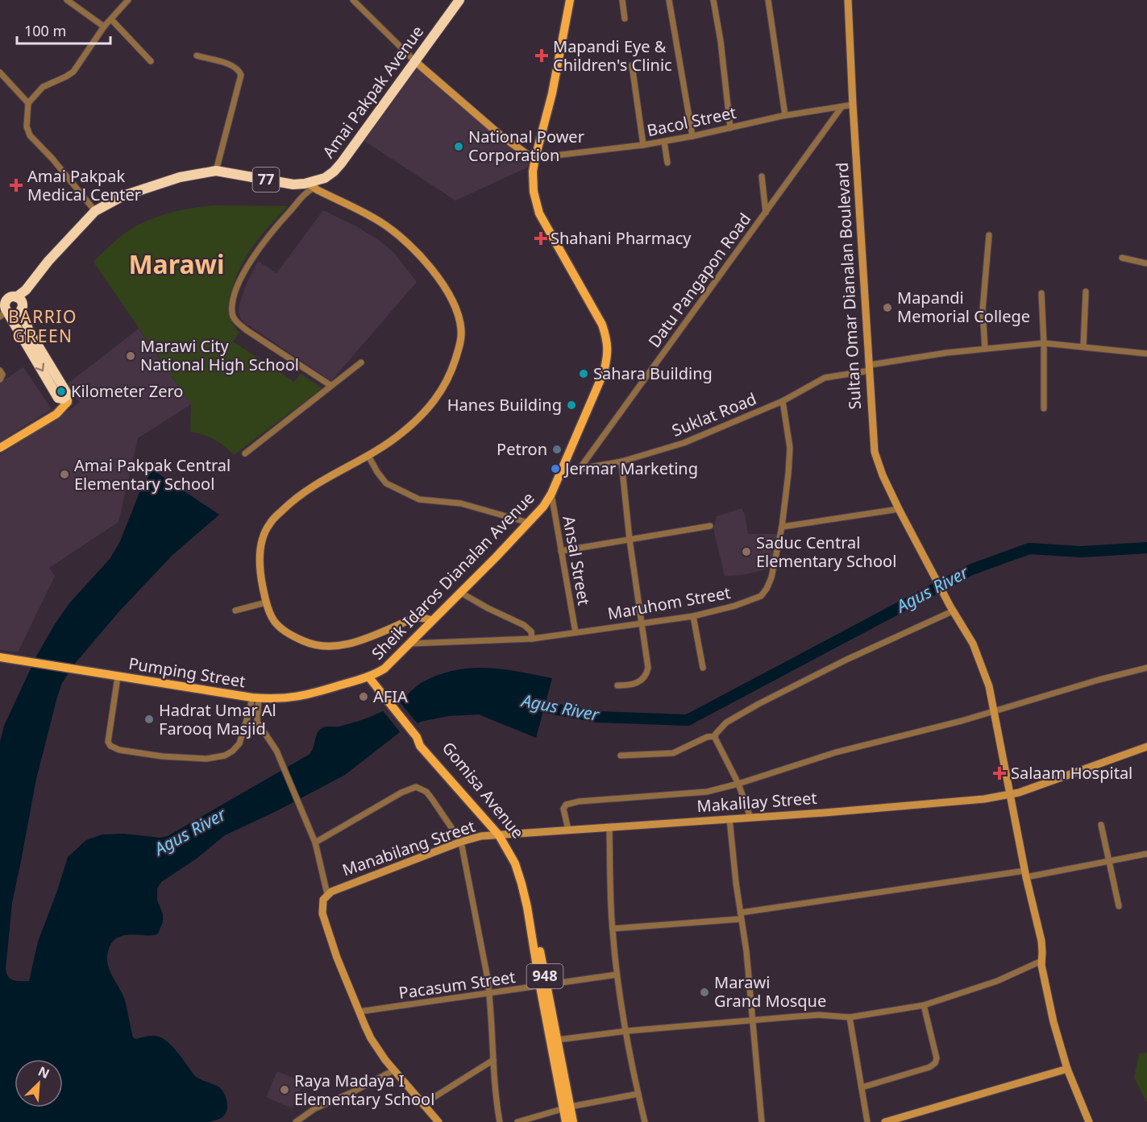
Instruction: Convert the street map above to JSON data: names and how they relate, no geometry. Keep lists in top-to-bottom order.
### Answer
{
  "streets": {
    "highway": ["Amai Pakpak Avenue", "77"],
    "main road": [
      "Sultan Omar Dianalan Boulevard",
      "Sheik Idaros Dianalan Avenue",
      "Pumping Street",
      "Gomisa Avenue",
      "Makalilay Street",
      "Manabilang Street",
      "948"
    ],
    "street": [
      "Bacol Street",
      "Datu Pangapon Road",
      "Suklat Road",
      "Ansal Street",
      "Maruhom Street",
      "Pacasum Street"
    ]
  },
  "crossings": [
    ["Amai Pakpak Avenue", "77"],
    ["Bacol Street", "Datu Pangapon Road"],
    ["Bacol Street", "Sultan Omar Dianalan Boulevard"],
    ["Bacol Street", "Sheik Idaros Dianalan Avenue"],
    ["Datu Pangapon Road", "Suklat Road"],
    ["Sultan Omar Dianalan Boulevard", "Suklat Road"],
    ["Sultan Omar Dianalan Boulevard", "Makalilay Street"],
    ["Suklat Road", "Sheik Idaros Dianalan Avenue"],
    ["Suklat Road", "Maruhom Street"],
    ["Ansal Street", "Sheik Idaros Dianalan Avenue"],
    ["Ansal Street", "Maruhom Street"],
    ["Sheik Idaros Dianalan Avenue", "Maruhom Street"],
    ["Sheik Idaros Dianalan Avenue", "Pumping Street"],
    ["Sheik Idaros Dianalan Avenue", "Gomisa Avenue"],
    ["Pumping Street", "Gomisa Avenue"],
    ["Gomisa Avenue", "Makalilay Street"],
    ["Gomisa Avenue", "Manabilang Street"],
    ["Gomisa Avenue", "Pacasum Street"],
    ["Makalilay Street", "Manabilang Street"]
  ],
  "districts": ["Marawi", "BARRIO GREEN"],
  "water": ["Agus River"],
  "places": {
    "health": [
      "Mapandi Eye & Children's Clinic",
      "Amai Pakpak Medical Center",
      "Shahani Pharmacy",
      "Salaam Hospital"
    ],
    "other": [
      "National Power Corporation",
      "Mapandi Memorial College",
      "Marawi City National High School",
      "Sahara Building",
      "Kilometer Zero",
      "Hanes Building",
      "Petron",
      "Jermar Marketing",
      "Amai Pakpak Central Elementary School",
      "Saduc Central Elementary School",
      "AFIA",
      "Hadrat Umar Al Farooq Masjid",
      "Marawi Grand Mosque",
      "Raya Madaya I Elementary School"
    ]
  },
  "scale_bar": "100 m",
  "north": "top right"
}
